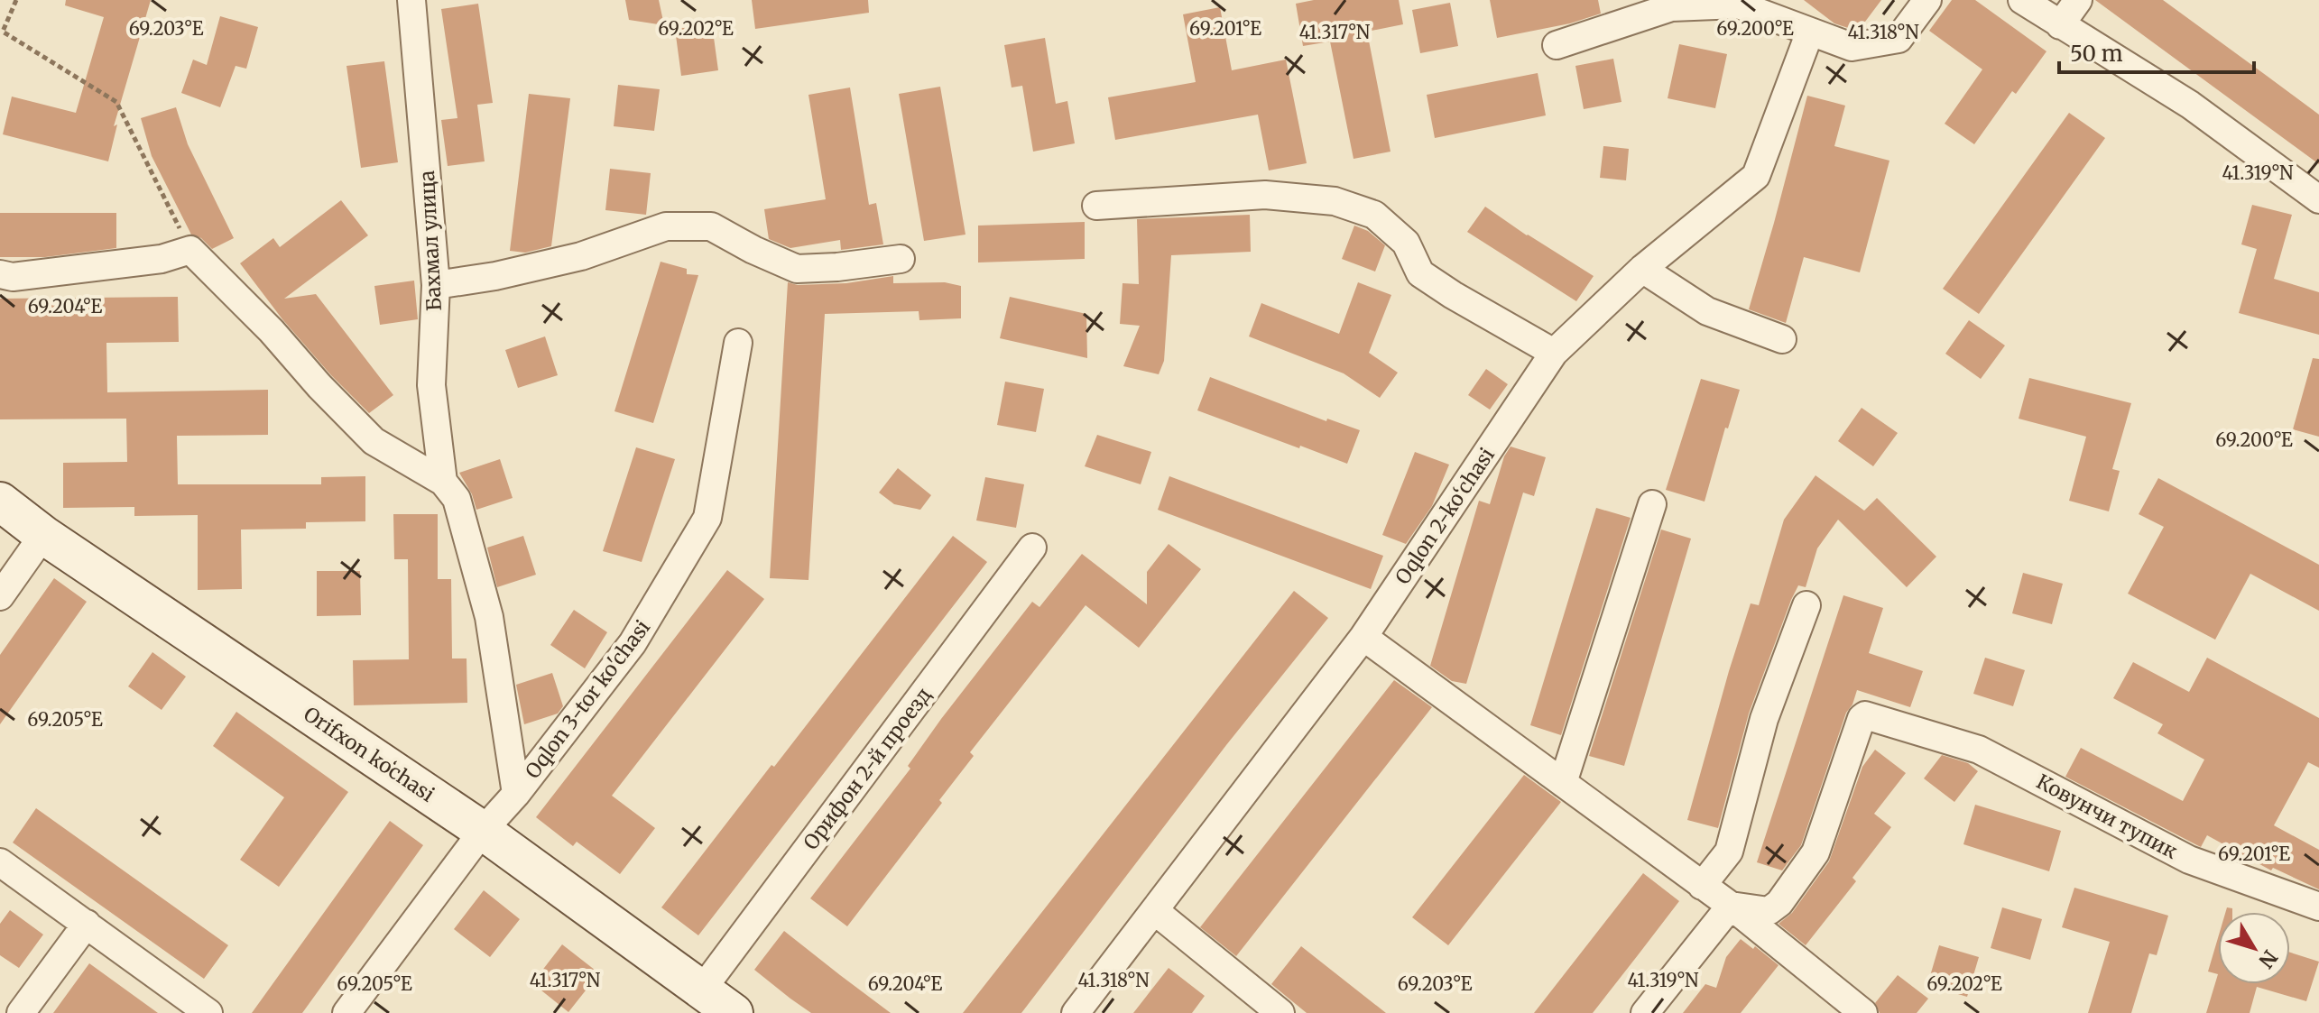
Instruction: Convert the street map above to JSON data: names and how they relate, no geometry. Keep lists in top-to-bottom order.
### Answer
{
  "streets": {
    "street": [
      "Бахмал улица",
      "Oqlon 2-ko‘chasi",
      "Oqlon 3-tor ko'chasi",
      "Orifxon koʻchasi",
      "Орифон 2-й проезд",
      "Ковунчи тупик"
    ]
  },
  "crossings": [
    ["Бахмал улица", "Oqlon 3-tor ko'chasi"],
    ["Oqlon 3-tor ko'chasi", "Orifxon koʻchasi"],
    ["Orifxon koʻchasi", "Орифон 2-й проезд"]
  ],
  "scale_bar": "50 m",
  "north": "bottom right",
  "coordinates": [
    "69.203°E",
    "69.202°E",
    "69.201°E",
    "69.200°E",
    "41.317°N",
    "41.318°N",
    "41.319°N",
    "69.204°E",
    "69.205°E"
  ]
}
